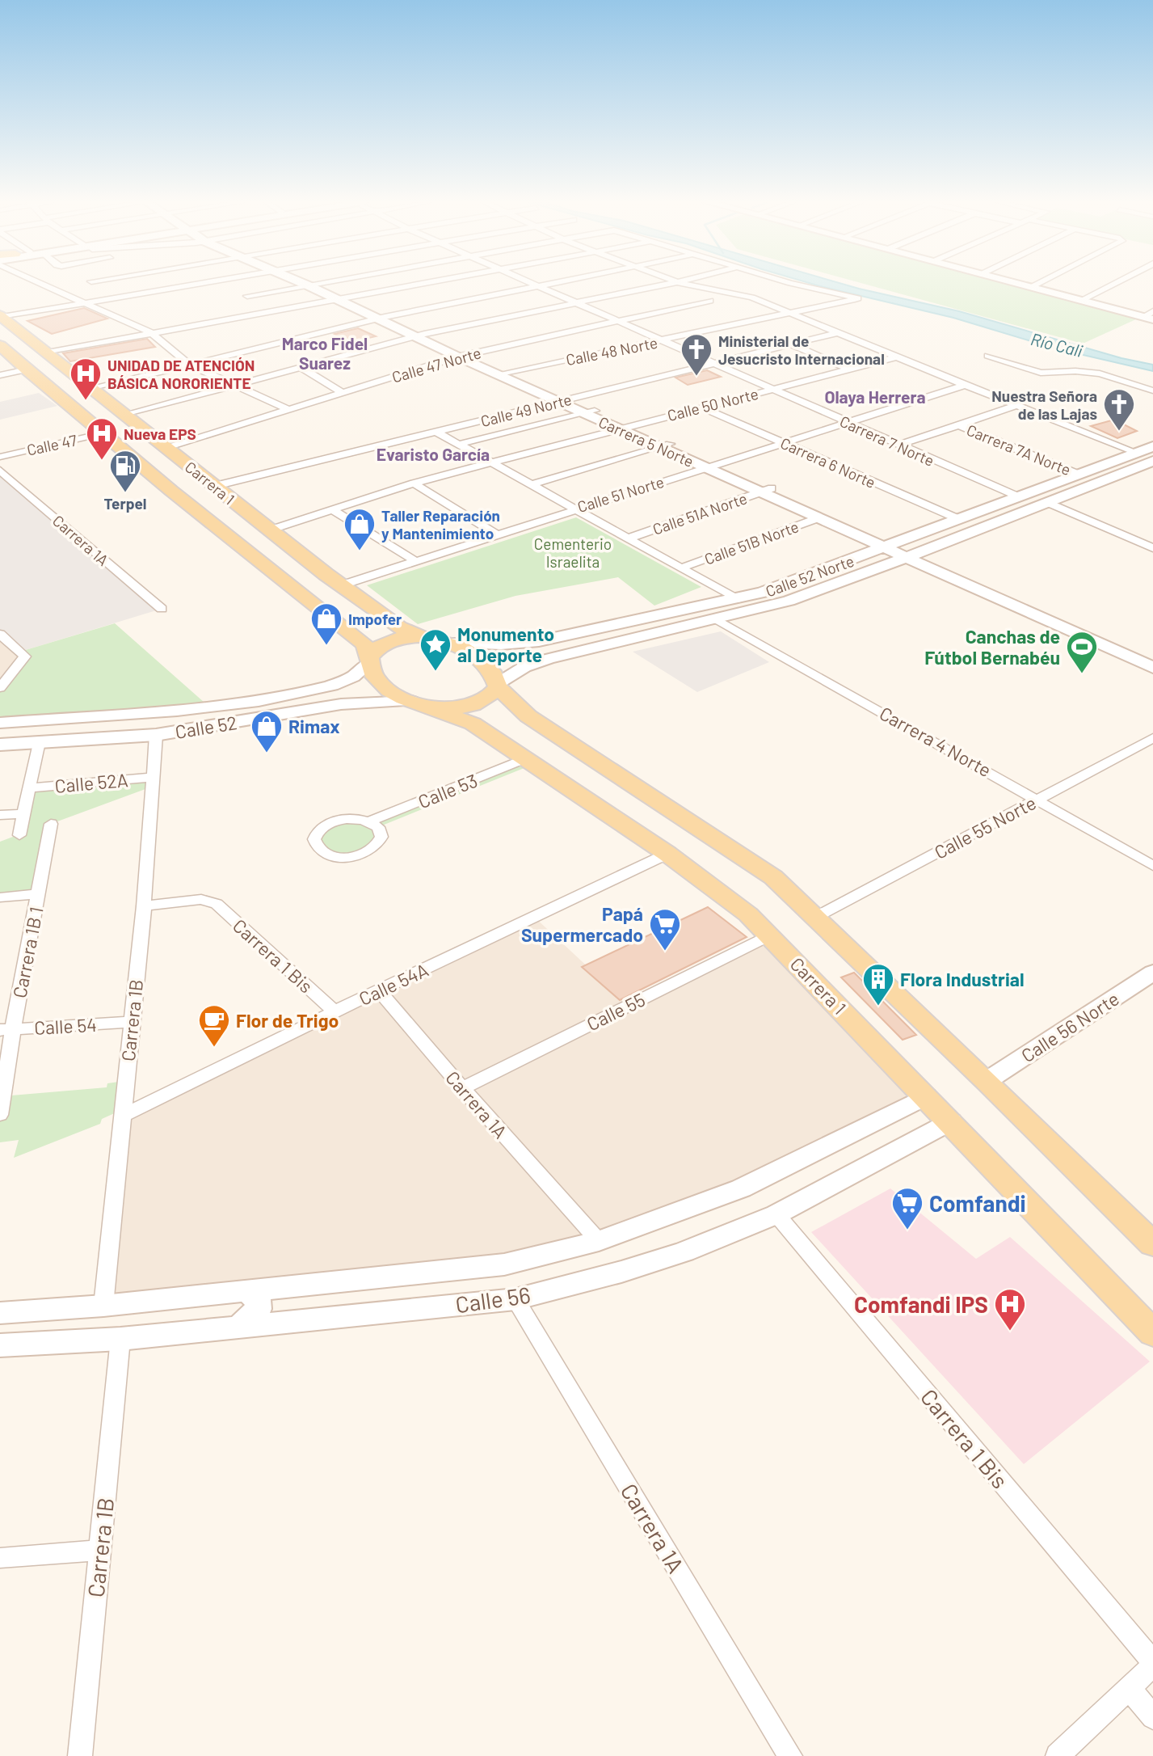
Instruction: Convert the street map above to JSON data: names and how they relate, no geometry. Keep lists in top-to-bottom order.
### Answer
{
  "streets": {
    "main road": [
      "Carrera 5 Norte",
      "Carrera 1",
      "Calle 52 Norte",
      "Calle 52",
      "Calle 56 Norte",
      "Calle 56"
    ],
    "street": [
      "Calle 48 Norte",
      "Calle 47 Norte",
      "Calle 50 Norte",
      "Calle 49 Norte",
      "Carrera 7 Norte",
      "Calle 47",
      "Carrera 7A Norte",
      "Carrera 6 Norte",
      "Calle 51 Norte",
      "Calle 51A Norte",
      "Carrera 1A",
      "Calle 51B Norte",
      "Carrera 4 Norte",
      "Calle 52A",
      "Calle 53",
      "Calle 55 Norte",
      "Carrera 1B 1",
      "Carrera 1 Bis",
      "Calle 54A",
      "Calle 55",
      "Carrera 1B",
      "Calle 54"
    ]
  },
  "crossings": [
    ["Calle 48 Norte", "Carrera 7 Norte"],
    ["Calle 48 Norte", "Carrera 5 Norte"],
    ["Calle 47 Norte", "Carrera 7 Norte"],
    ["Calle 47 Norte", "Carrera 5 Norte"],
    ["Calle 47 Norte", "Carrera 1"],
    ["Calle 50 Norte", "Carrera 7 Norte"],
    ["Calle 50 Norte", "Carrera 5 Norte"],
    ["Calle 50 Norte", "Carrera 6 Norte"],
    ["Calle 50 Norte", "Carrera 1"],
    ["Calle 49 Norte", "Carrera 7 Norte"],
    ["Calle 49 Norte", "Carrera 5 Norte"],
    ["Calle 49 Norte", "Carrera 1"],
    ["Carrera 7 Norte", "Calle 51 Norte"],
    ["Carrera 5 Norte", "Calle 51 Norte"],
    ["Carrera 5 Norte", "Calle 51A Norte"],
    ["Carrera 5 Norte", "Calle 51B Norte"],
    ["Carrera 5 Norte", "Calle 52 Norte"],
    ["Calle 47", "Carrera 1"],
    ["Carrera 6 Norte", "Calle 51 Norte"],
    ["Carrera 1", "Calle 51 Norte"],
    ["Carrera 1", "Calle 52"],
    ["Carrera 1", "Calle 53"],
    ["Carrera 1", "Calle 54A"],
    ["Carrera 1", "Calle 55"],
    ["Carrera 1", "Calle 56"],
    ["Carrera 1A", "Calle 54A"],
    ["Carrera 1A", "Calle 55"],
    ["Carrera 1A", "Calle 56"],
    ["Calle 52 Norte", "Carrera 4 Norte"],
    ["Calle 52", "Carrera 1B"],
    ["Carrera 4 Norte", "Calle 55 Norte"],
    ["Calle 52A", "Carrera 1B"],
    ["Carrera 1B 1", "Calle 54"],
    ["Carrera 1 Bis", "Calle 54A"],
    ["Carrera 1 Bis", "Carrera 1B"],
    ["Carrera 1 Bis", "Calle 56"],
    ["Calle 54A", "Carrera 1B"],
    ["Carrera 1B", "Calle 54"],
    ["Carrera 1B", "Calle 56"]
  ],
  "districts": ["Marco Fidel Suarez", "Olaya Herrera", "Evaristo García"],
  "water": ["Río Cali"],
  "parks": ["Cementerio Israelita"],
  "places": {
    "church": ["Ministerial de Jesucristo Internacional", "Nuestra Señora de las Lajas"],
    "hospital": ["UNIDAD DE ATENCIÓN BÁSICA NORORIENTE", "Nueva EPS", "Comfandi IPS"],
    "fuel station": ["Terpel"],
    "shop": ["Taller Reparación y Mantenimiento", "Impofer", "Rimax"],
    "place": ["Monumento al Deporte"],
    "sports": ["Canchas de Fútbol Bernabéu"],
    "supermarket": ["Papá Supermercado", "Comfandi"],
    "building": ["Flora Industrial"],
    "cafe": ["Flor de Trigo"]
  }
}
